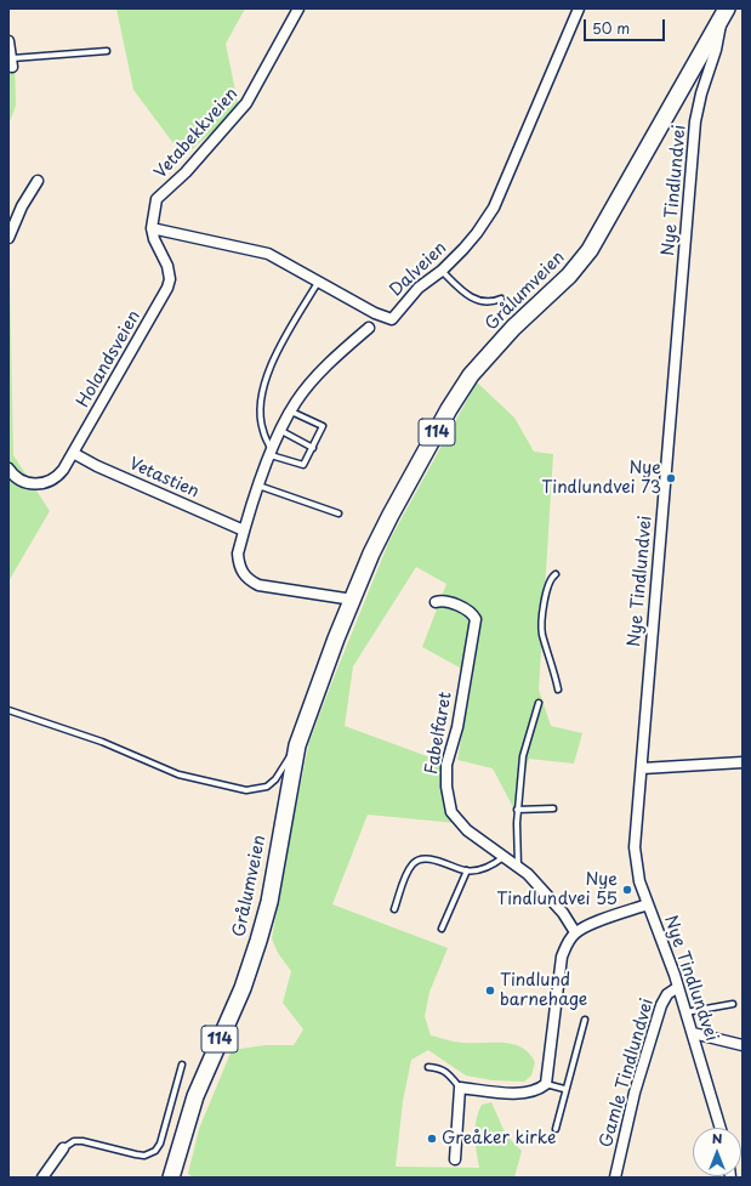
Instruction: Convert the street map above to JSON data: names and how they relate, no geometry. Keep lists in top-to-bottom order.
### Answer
{
  "streets": {
    "main road": ["Grålumveien", "114"],
    "street": [
      "Vetabekkveien",
      "Nye Tindlundvei",
      "Dalveien",
      "Holandsveien",
      "Vetastien",
      "Fabelfaret",
      "Gamle Tindlundvei"
    ]
  },
  "crossings": [
    ["Vetabekkveien", "Dalveien"],
    ["Vetabekkveien", "Holandsveien"],
    ["Nye Tindlundvei", "Grålumveien"],
    ["Nye Tindlundvei", "Gamle Tindlundvei"],
    ["Dalveien", "Holandsveien"],
    ["Holandsveien", "Vetastien"]
  ],
  "places": [
    "Nye Tindlundvei 73",
    "Nye Tindlundvei 55",
    "Tindlund barnehage",
    "Greåker kirke"
  ],
  "scale_bar": "50 m",
  "north": "top"
}
